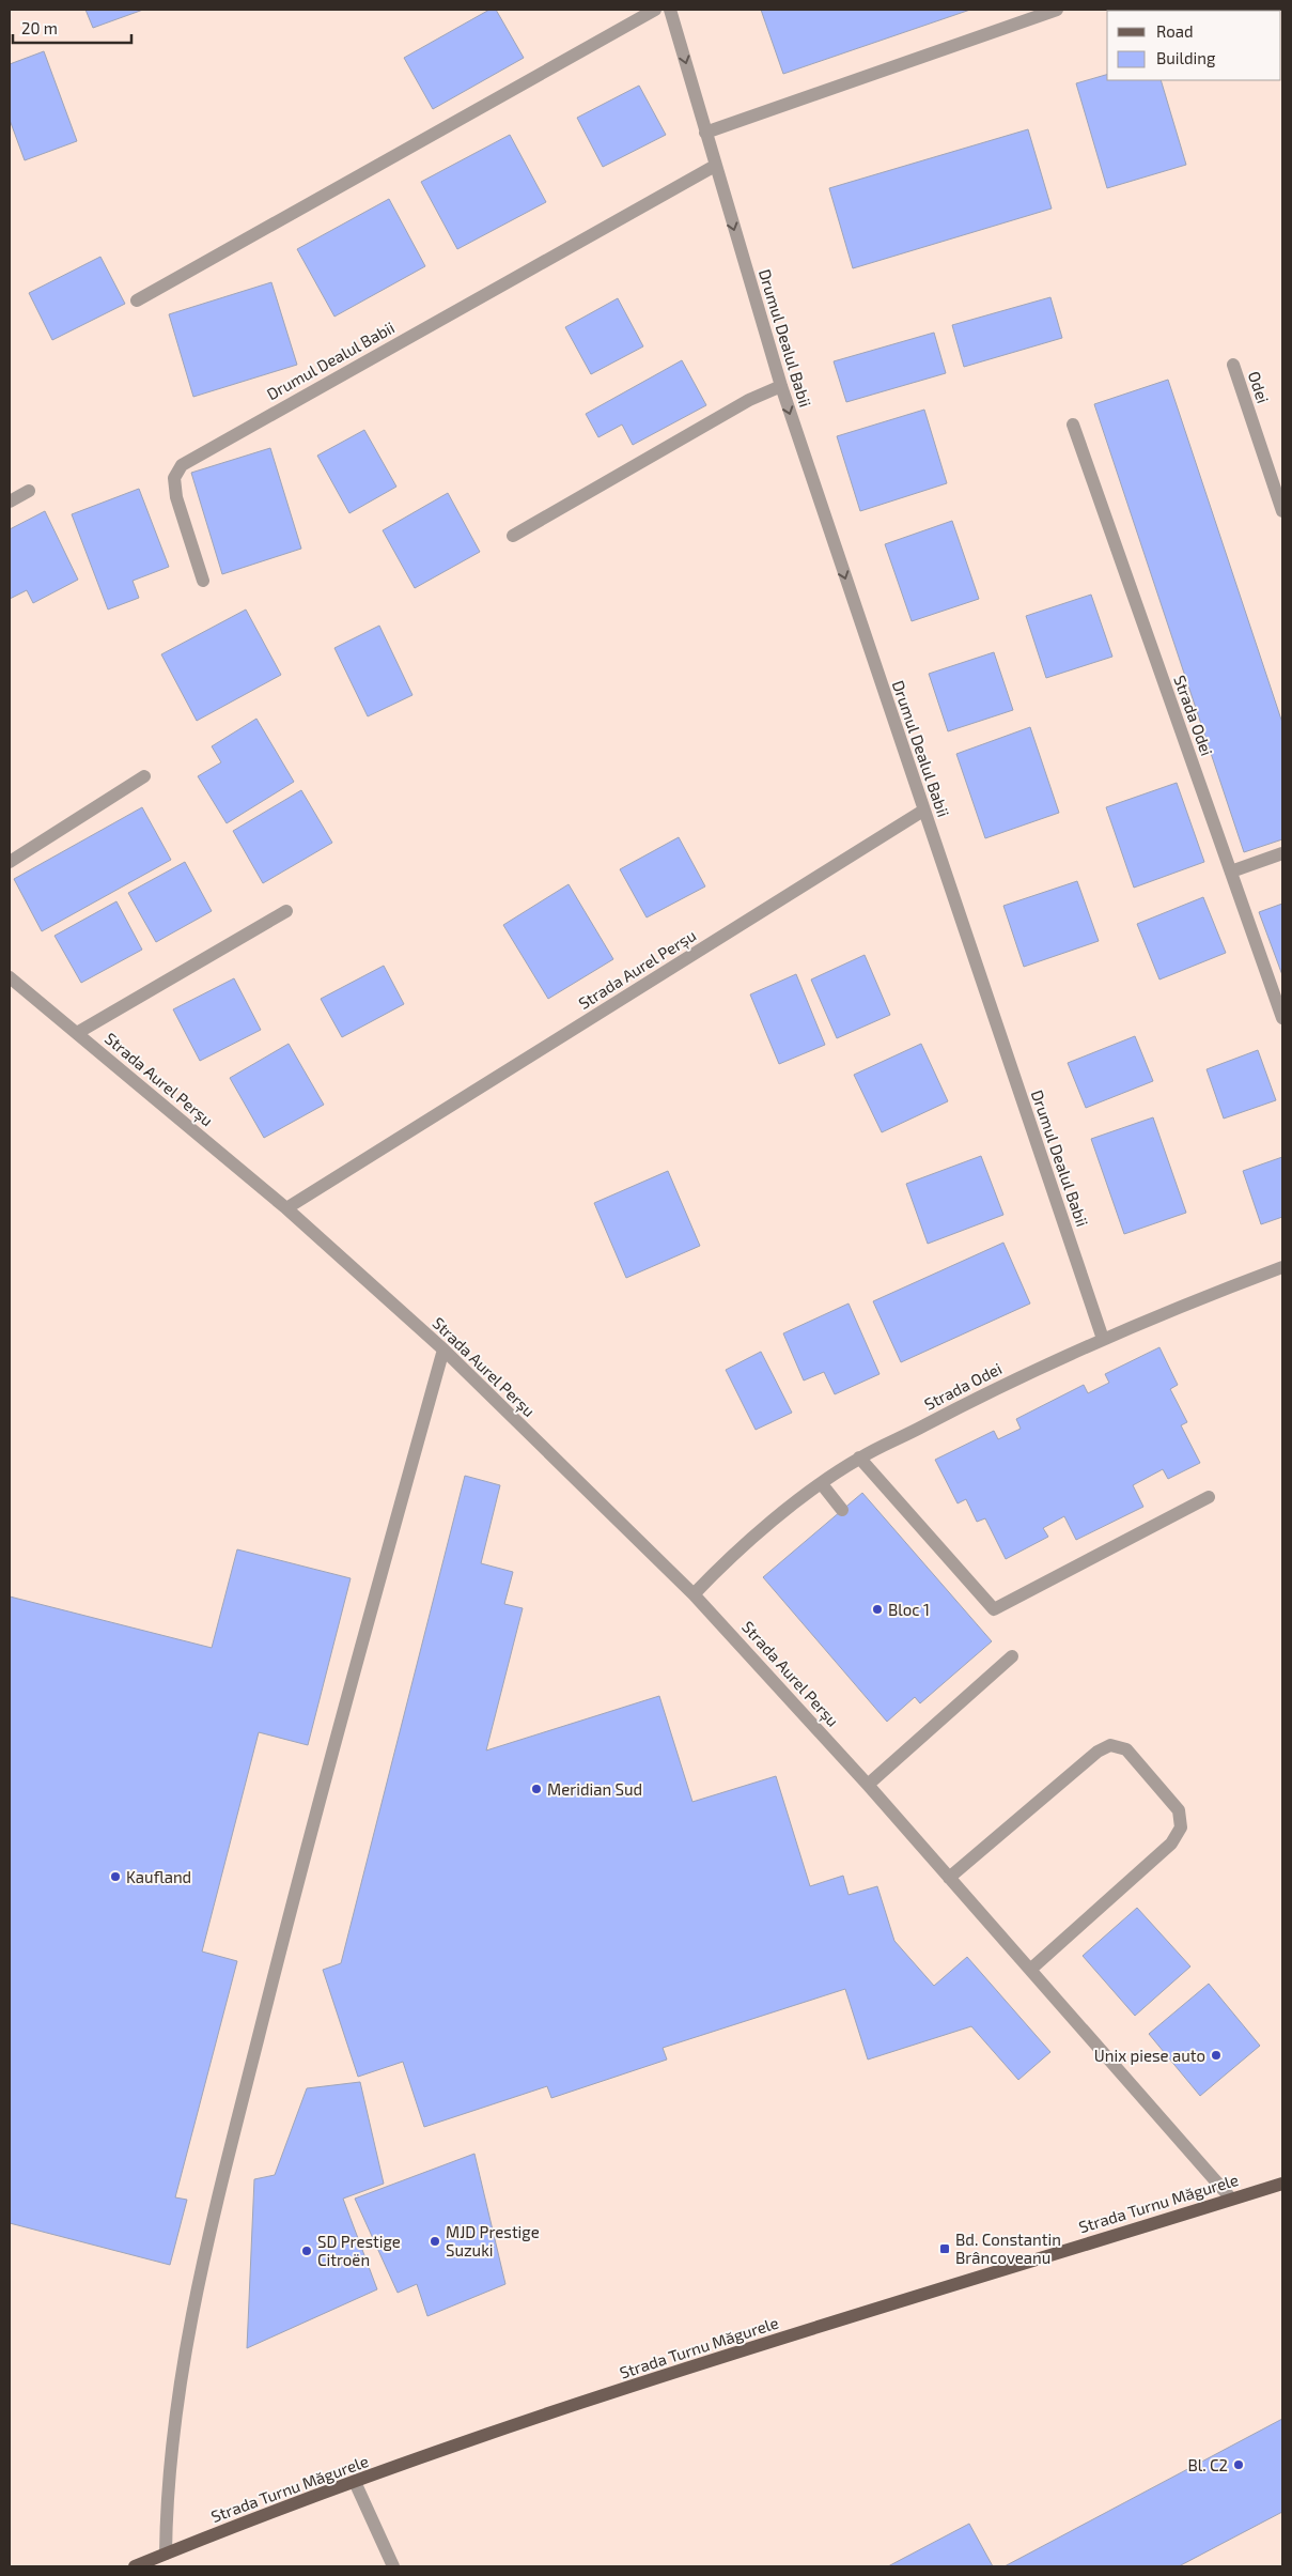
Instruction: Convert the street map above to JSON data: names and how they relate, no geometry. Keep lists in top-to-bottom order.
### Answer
{
  "streets": {
    "main road": ["Strada Turnu Măgurele"],
    "street": [
      "Drumul Dealul Babii",
      "Odei",
      "Strada Odei",
      "Strada Aurel Perșu"
    ]
  },
  "crossings": [
    ["Drumul Dealul Babii", "Strada Odei"],
    ["Drumul Dealul Babii", "Strada Aurel Perșu"],
    ["Strada Odei", "Strada Aurel Perșu"],
    ["Strada Aurel Perșu", "Strada Turnu Măgurele"]
  ],
  "one_way": ["Drumul Dealul Babii"],
  "places": {
    "other": [
      "Bloc 1",
      "Meridian Sud",
      "Kaufland",
      "Unix piese auto",
      "MJD Prestige Suzuki",
      "SD Prestige Citroën",
      "Bl. C2"
    ],
    "transit": ["Bd. Constantin Brâncoveanu"]
  },
  "legend": ["Road", "Building"],
  "scale_bar": "20 m"
}
